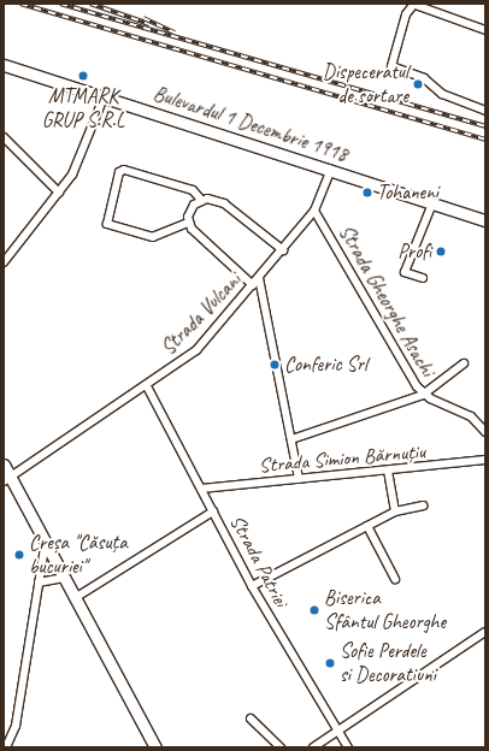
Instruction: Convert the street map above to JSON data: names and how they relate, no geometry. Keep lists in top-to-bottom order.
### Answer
{
  "streets": {
    "main road": ["Bulevardul 1 Decembrie 1918"],
    "street": [
      "Strada Gheorghe Asachi",
      "Strada Vulcani",
      "Strada Simion Bărnuțiu",
      "Strada Patriei"
    ]
  },
  "crossings": [
    ["Bulevardul 1 Decembrie 1918", "Strada Vulcani"],
    ["Strada Gheorghe Asachi", "Strada Vulcani"],
    ["Strada Vulcani", "Strada Patriei"],
    ["Strada Simion Bărnuțiu", "Strada Patriei"]
  ],
  "places": [
    "MTMARK GRUP S.R.L",
    "Dispeceratul de sortare",
    "Tohaneni",
    "Profi",
    "Conferic Srl",
    "Creșa \"Căsuța bucuriei\"",
    "Biserica Sfântul Gheorghe",
    "Sofie Perdele si Decoratiuni"
  ]
}
